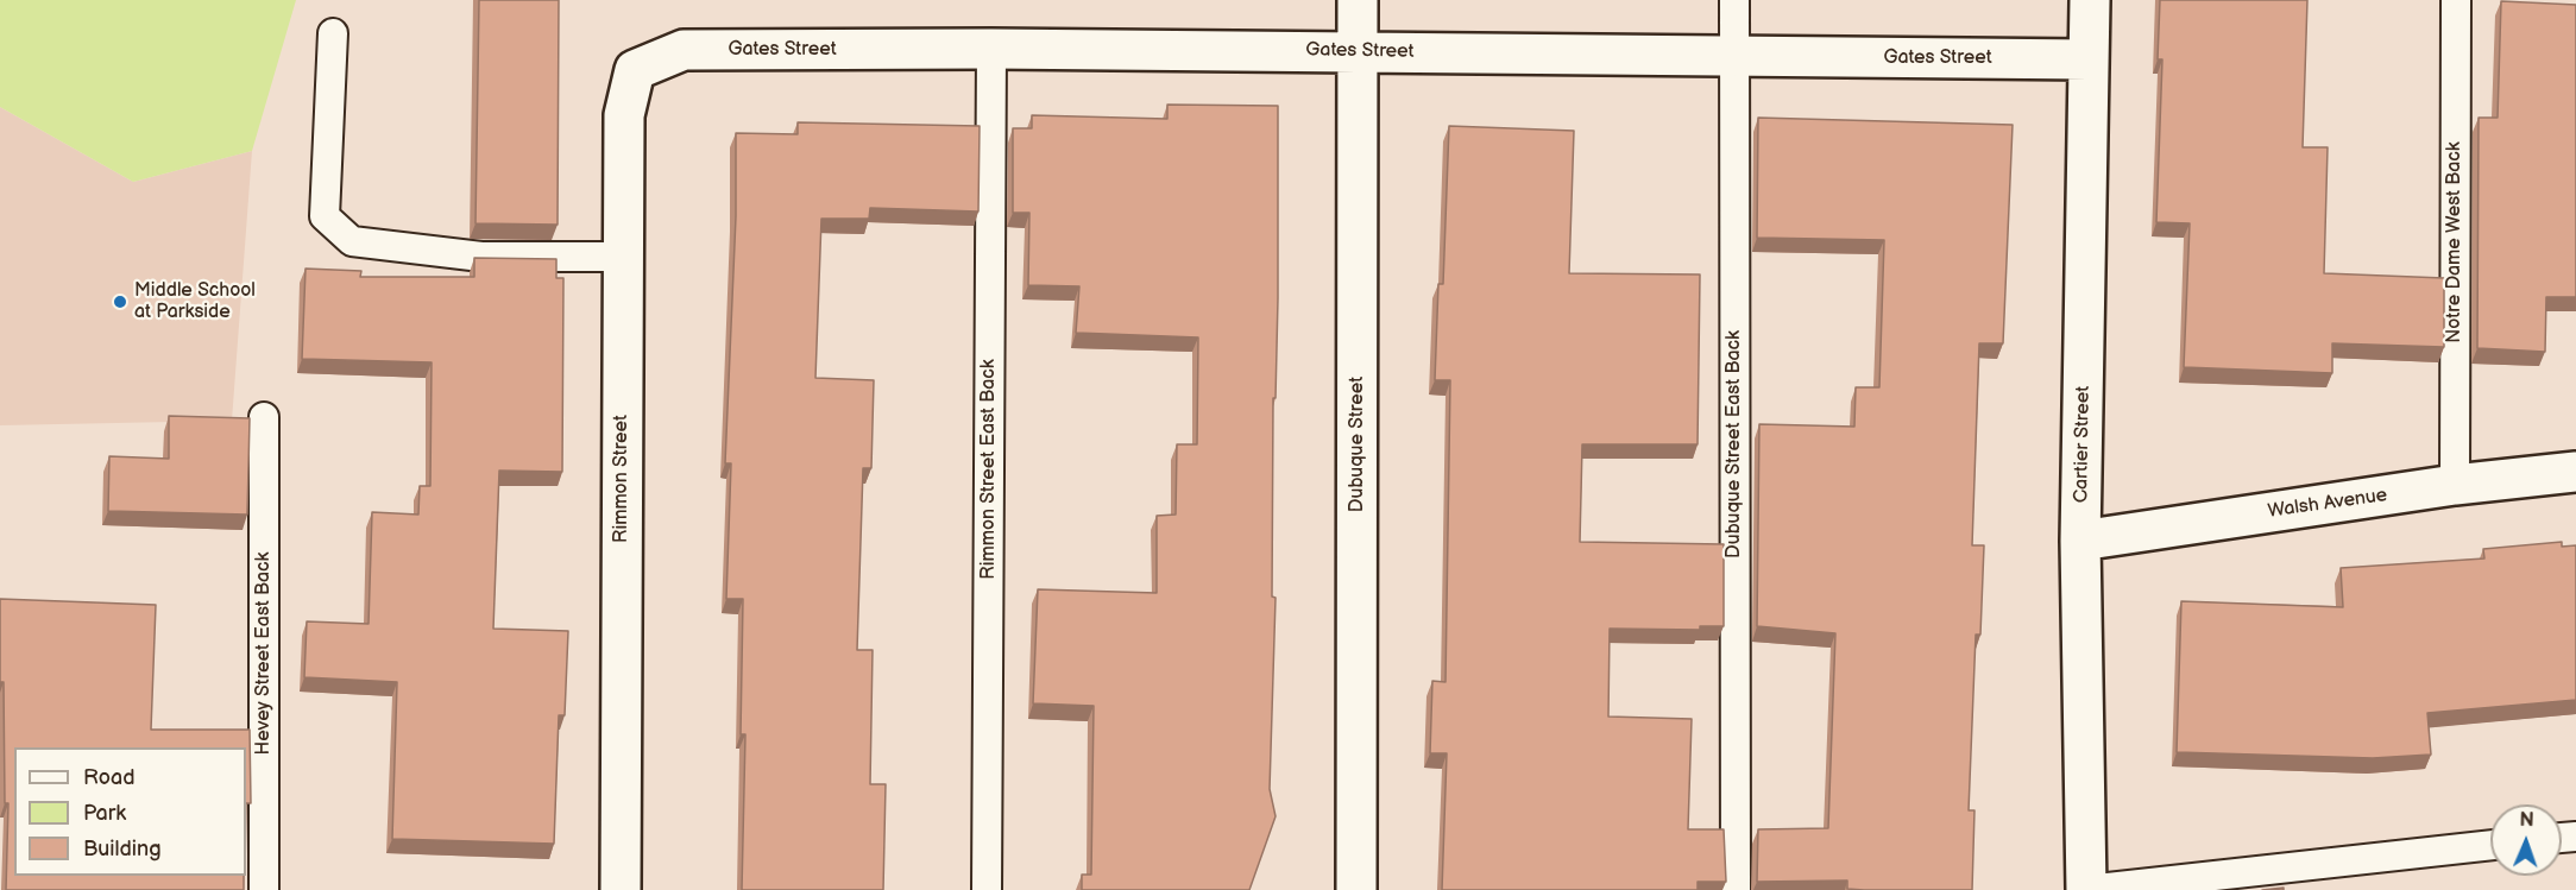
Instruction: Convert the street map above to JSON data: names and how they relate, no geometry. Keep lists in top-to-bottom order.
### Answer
{
  "streets": {
    "street": [
      "Gates Street",
      "Dubuque Street",
      "Cartier Street",
      "Rimmon Street",
      "Walsh Avenue"
    ],
    "lane": [
      "Notre Dame West Back",
      "Dubuque Street East Back",
      "Rimmon Street East Back",
      "Hevey Street East Back"
    ]
  },
  "crossings": [
    ["Gates Street", "Dubuque Street"],
    ["Gates Street", "Dubuque Street East Back"],
    ["Gates Street", "Cartier Street"],
    ["Gates Street", "Rimmon Street East Back"],
    ["Gates Street", "Rimmon Street"],
    ["Notre Dame West Back", "Walsh Avenue"],
    ["Cartier Street", "Walsh Avenue"]
  ],
  "places": ["Middle School at Parkside"],
  "legend": ["Road", "Park", "Building"],
  "north": "top"
}
